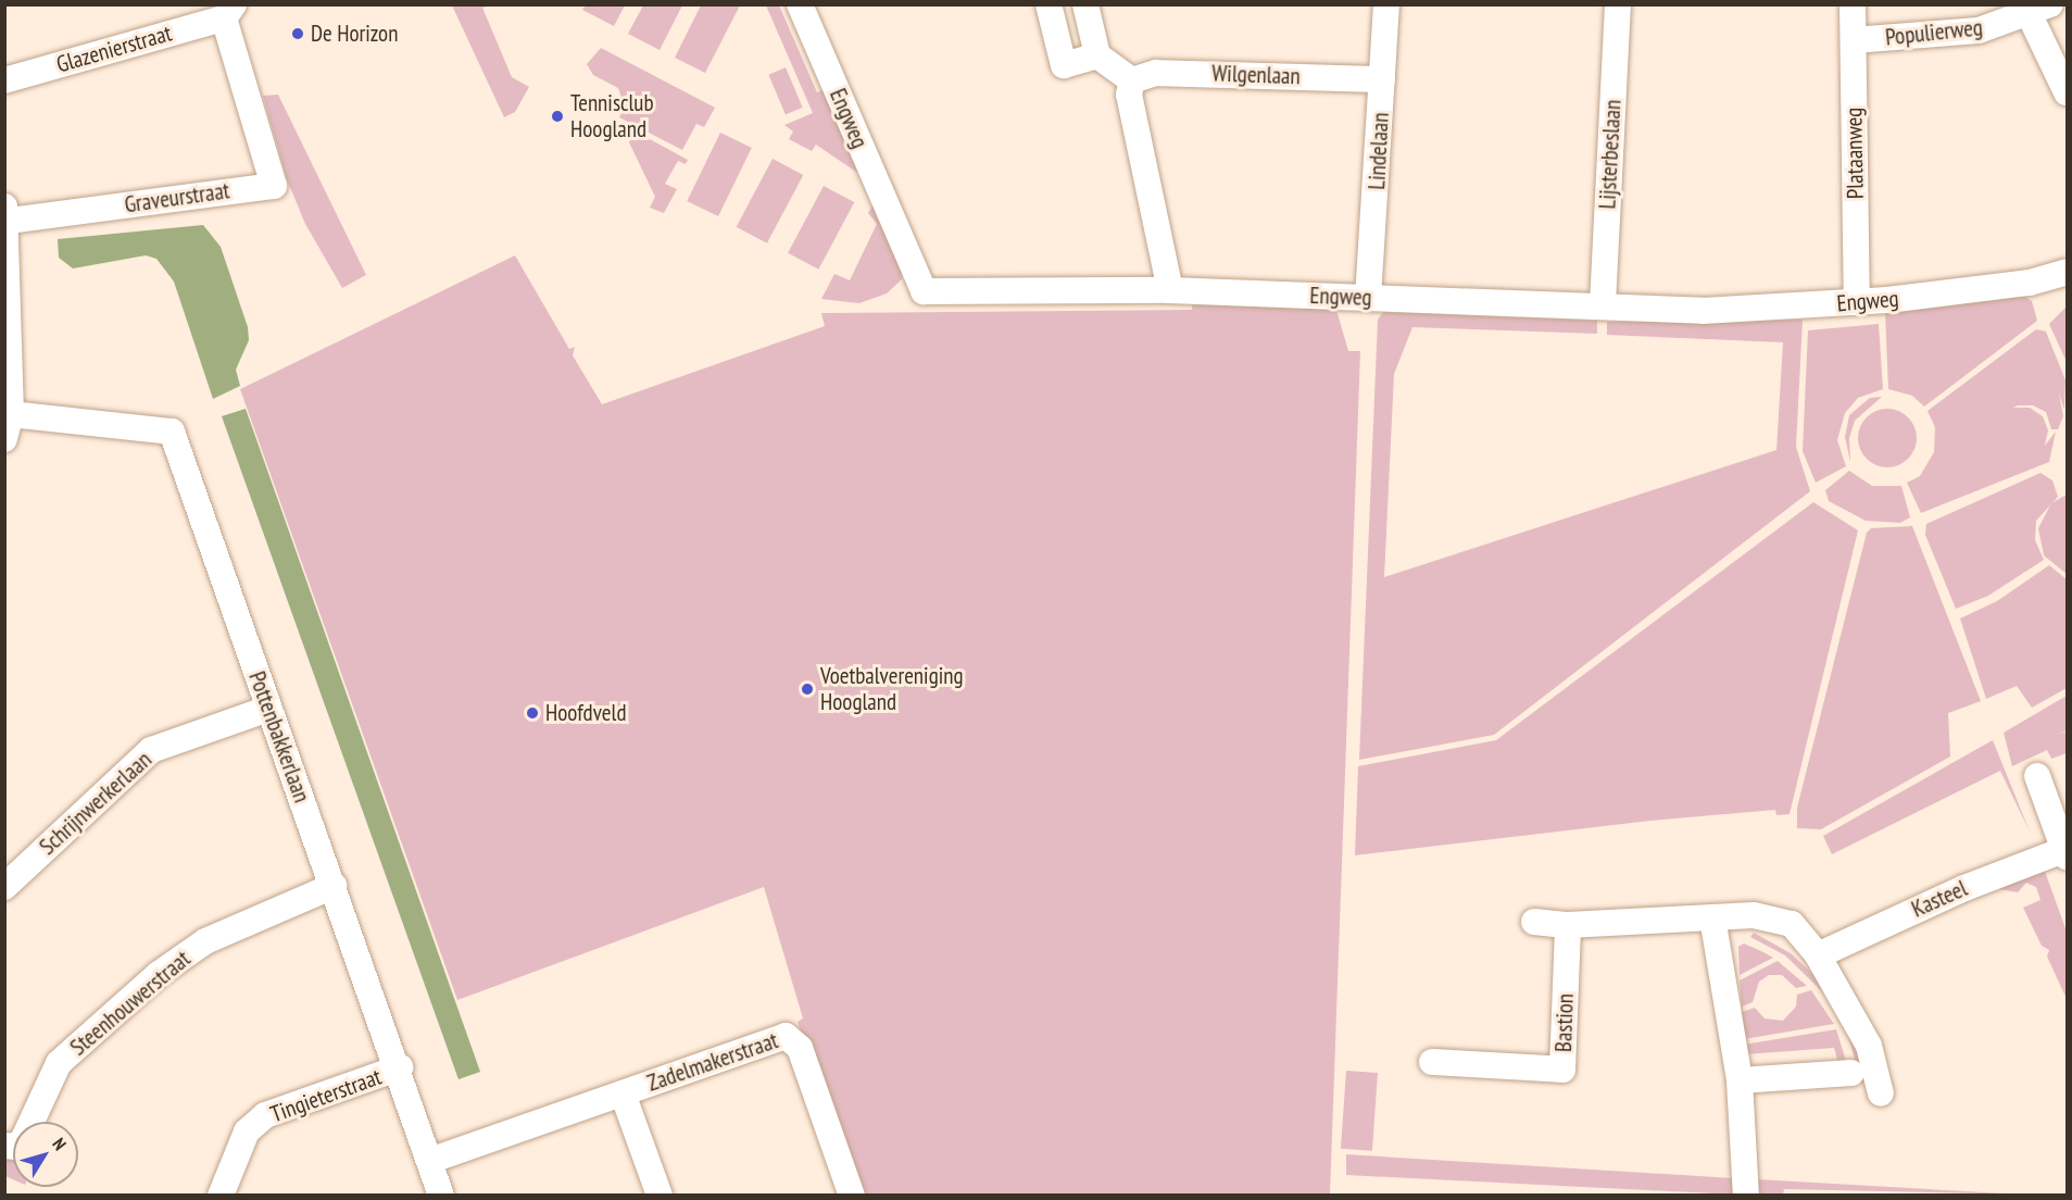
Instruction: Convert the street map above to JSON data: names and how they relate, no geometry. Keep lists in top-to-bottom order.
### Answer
{
  "streets": {
    "street": [
      "Populierweg",
      "Glazenierstraat",
      "Wilgenlaan",
      "Engweg",
      "Lindelaan",
      "Plataanweg",
      "Lijsterbeslaan",
      "Graveurstraat",
      "Pottenbakkerlaan",
      "Schrijnwerkerlaan",
      "Kasteel",
      "Steenhouwerstraat",
      "Bastion",
      "Zadelmakerstraat",
      "Tingieterstraat"
    ]
  },
  "crossings": [
    ["Populierweg", "Plataanweg"],
    ["Glazenierstraat", "Graveurstraat"],
    ["Wilgenlaan", "Lindelaan"],
    ["Engweg", "Lindelaan"],
    ["Engweg", "Plataanweg"],
    ["Engweg", "Lijsterbeslaan"],
    ["Pottenbakkerlaan", "Schrijnwerkerlaan"],
    ["Pottenbakkerlaan", "Steenhouwerstraat"],
    ["Pottenbakkerlaan", "Zadelmakerstraat"],
    ["Pottenbakkerlaan", "Tingieterstraat"]
  ],
  "places": [
    "De Horizon",
    "Tennisclub Hoogland",
    "Voetbalvereniging Hoogland",
    "Hoofdveld"
  ],
  "north": "top right"
}
